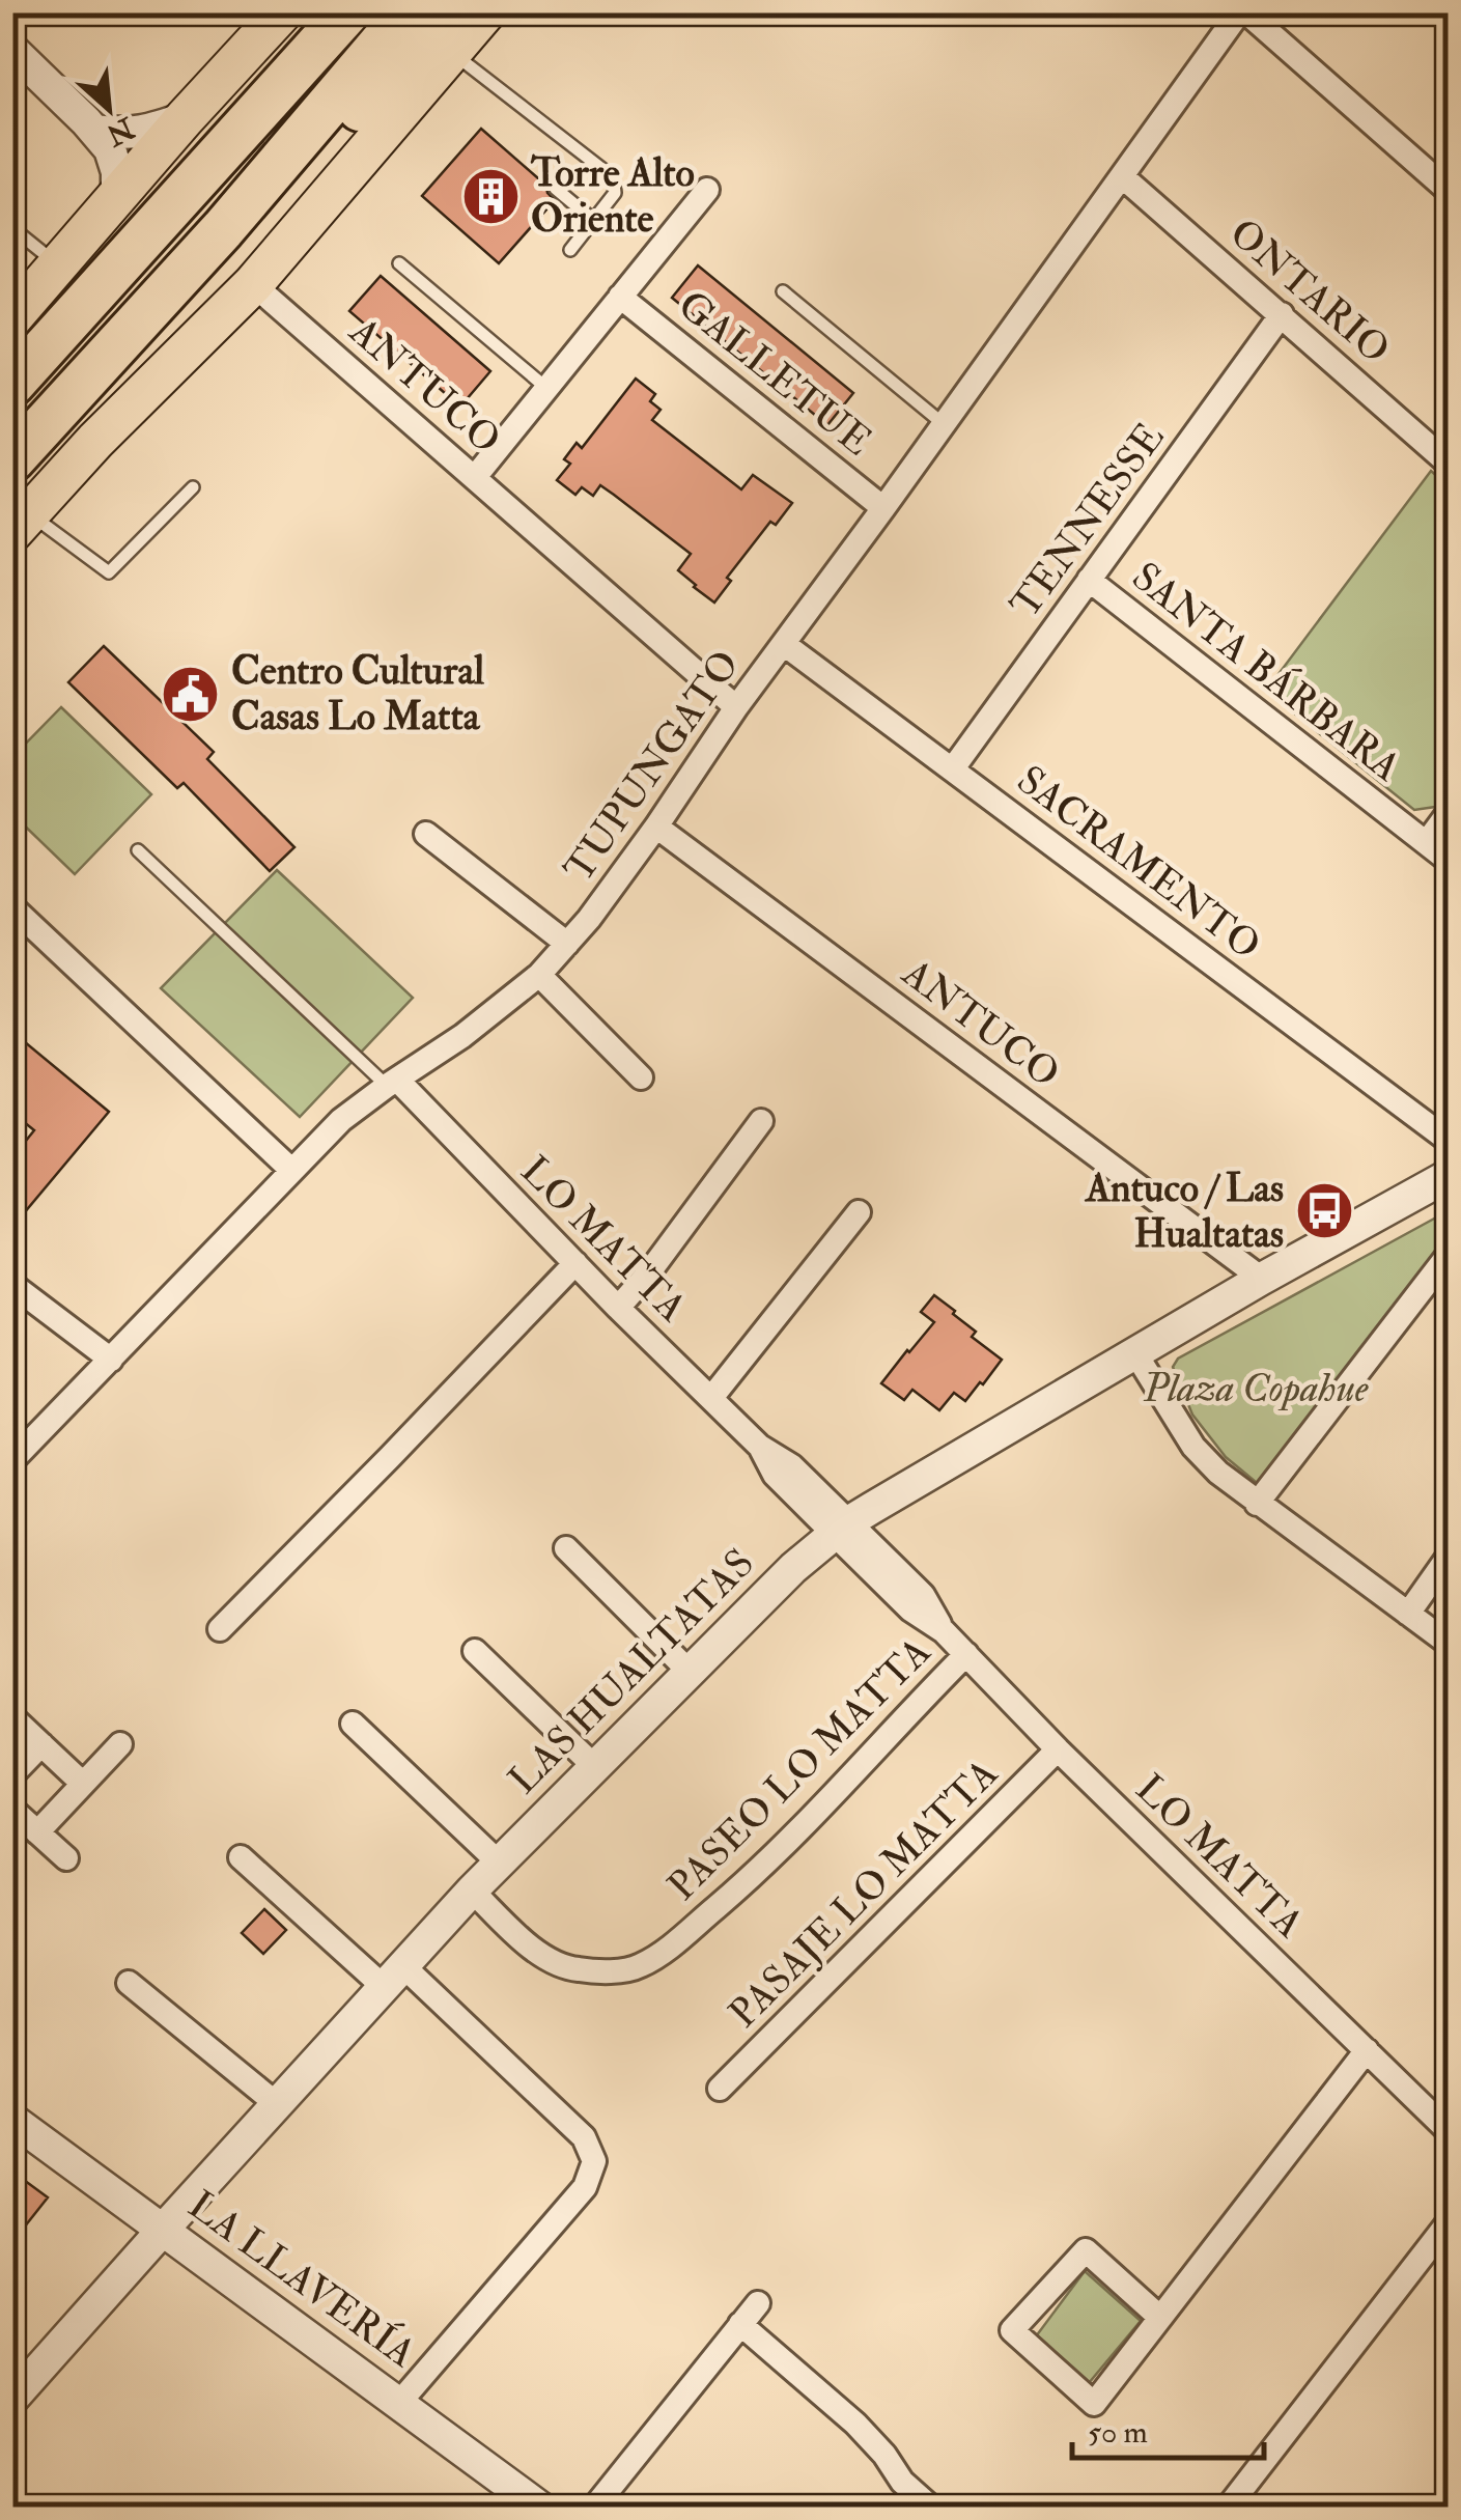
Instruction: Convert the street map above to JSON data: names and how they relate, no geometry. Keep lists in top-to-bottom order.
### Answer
{
  "streets": {
    "street": [
      "ONTARIO",
      "GALLETUE",
      "ANTUCO",
      "TENNESSE",
      "SANTA BÁRBARA",
      "TUPUNGATO",
      "SACRAMENTO",
      "LO MATTA",
      "LAS HUALTATAS",
      "PASEO LO MATTA",
      "PASAJE LO MATTA",
      "LA LLAVERÍA"
    ]
  },
  "crossings": [
    ["ONTARIO", "TENNESSE"],
    ["ONTARIO", "TUPUNGATO"],
    ["GALLETUE", "TUPUNGATO"],
    ["ANTUCO", "TUPUNGATO"],
    ["ANTUCO", "LAS HUALTATAS"],
    ["TENNESSE", "SANTA BÁRBARA"],
    ["TENNESSE", "SACRAMENTO"],
    ["TUPUNGATO", "SACRAMENTO"],
    ["TUPUNGATO", "LO MATTA"],
    ["LO MATTA", "LAS HUALTATAS"],
    ["LO MATTA", "PASEO LO MATTA"],
    ["LO MATTA", "PASAJE LO MATTA"],
    ["LAS HUALTATAS", "PASEO LO MATTA"],
    ["LAS HUALTATAS", "LA LLAVERÍA"]
  ],
  "parks": ["Plaza Copahue"],
  "places": {
    "building": ["Torre Alto Oriente"],
    "public building": ["Centro Cultural Casas Lo Matta"],
    "bus stop": ["Antuco / Las Hualtatas"]
  },
  "scale_bar": "50 m",
  "north": "bottom right"
}
